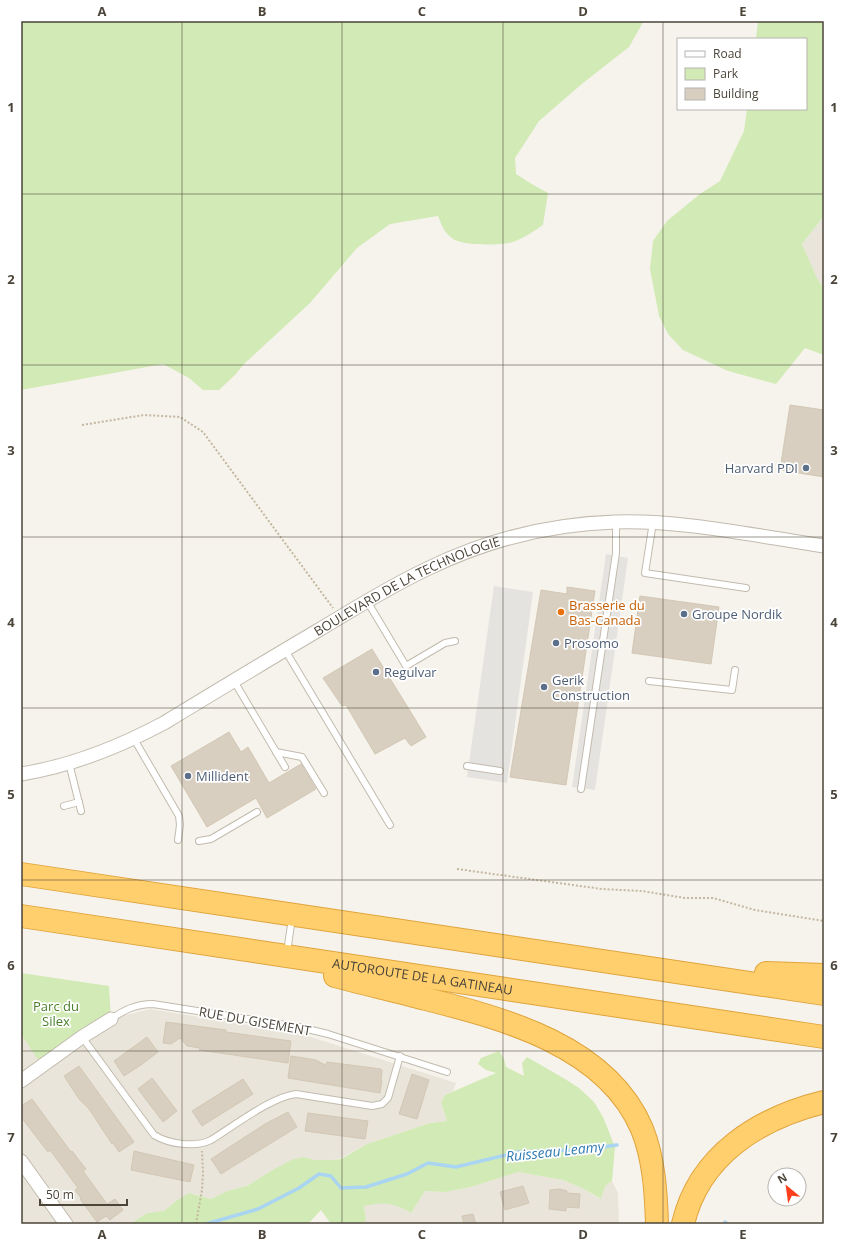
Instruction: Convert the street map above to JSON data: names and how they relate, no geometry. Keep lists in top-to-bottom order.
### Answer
{
  "streets": {
    "highway": ["AUTOROUTE DE LA GATINEAU"],
    "street": ["BOULEVARD DE LA TECHNOLOGIE"],
    "lane": ["RUE DU GISEMENT"]
  },
  "water": ["Ruisseau Leamy"],
  "parks": ["Parc du Silex"],
  "places": [
    "Harvard PDI",
    "Brasserie du Bas-Canada",
    "Groupe Nordik",
    "Prosomo",
    "Regulvar",
    "Gerik Construction",
    "Millident"
  ],
  "legend": ["Road", "Park", "Building"],
  "scale_bar": "50 m",
  "north": "top left",
  "grid": {
    "columns": [
      "A",
      "B",
      "C",
      "D",
      "E"
    ],
    "rows": [
      "1",
      "2",
      "3",
      "4",
      "5",
      "6",
      "7"
    ]
  }
}
